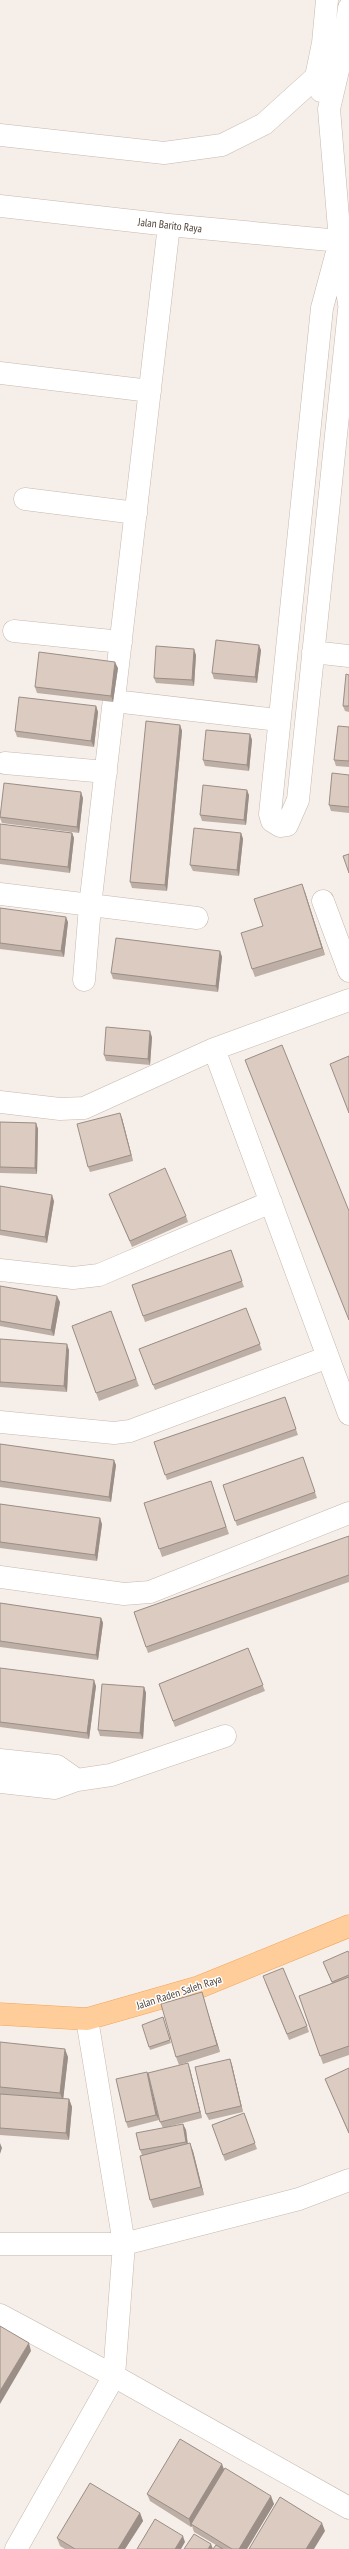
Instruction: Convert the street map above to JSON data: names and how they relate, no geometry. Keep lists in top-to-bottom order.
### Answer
{
  "streets": {
    "main road": ["Jalan Raden Saleh Raya"],
    "street": ["Jalan Barito Raya"]
  }
}
